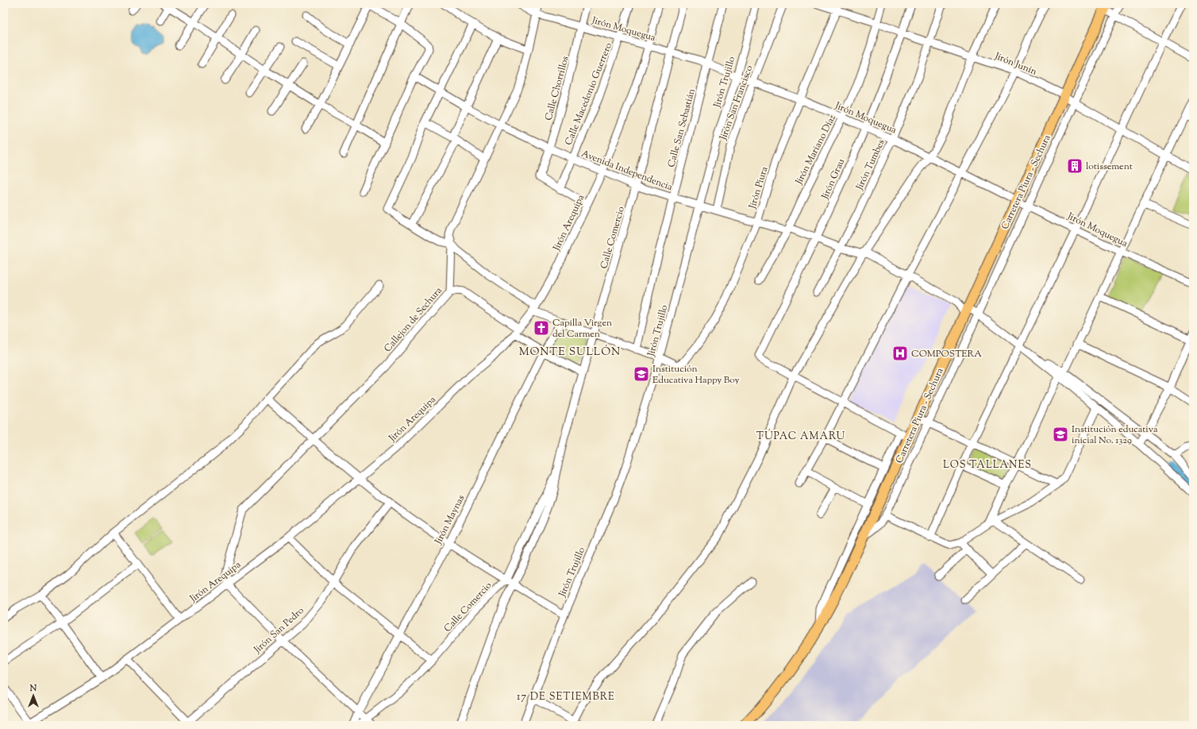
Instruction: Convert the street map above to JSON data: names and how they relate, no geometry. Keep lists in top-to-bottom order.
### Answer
{
  "streets": {
    "main road": ["Carretera Piura - Sechura"],
    "street": [
      "Jirón Moquegua",
      "Jirón Junín",
      "Jirón Trujillo",
      "Calle Chorrillos",
      "Calle Macedonio Guerrero",
      "Jirón San Francisco",
      "Calle San Sebastián",
      "Jirón Mariano Díaz",
      "Jirón Tumbes",
      "Avenida Independencia",
      "Jirón Grau",
      "Jirón Piura",
      "Jirón Arequipa",
      "Calle Comercio",
      "Callejon de Sechura",
      "Jirón Maynas",
      "Jirón San Pedro"
    ]
  },
  "crossings": [
    ["Jirón Moquegua", "Jirón Trujillo"],
    ["Jirón Moquegua", "Calle Chorrillos"],
    ["Jirón Moquegua", "Calle Macedonio Guerrero"],
    ["Jirón Moquegua", "Jirón San Francisco"],
    ["Jirón Moquegua", "Calle San Sebastián"],
    ["Jirón Moquegua", "Jirón Mariano Díaz"],
    ["Jirón Moquegua", "Jirón Tumbes"],
    ["Jirón Moquegua", "Jirón Grau"],
    ["Jirón Moquegua", "Carretera Piura - Sechura"],
    ["Jirón Moquegua", "Jirón Piura"],
    ["Jirón Moquegua", "Jirón Arequipa"],
    ["Jirón Moquegua", "Calle Comercio"],
    ["Jirón Moquegua", "Callejon de Sechura"],
    ["Jirón Junín", "Jirón Mariano Díaz"],
    ["Jirón Junín", "Jirón Tumbes"],
    ["Jirón Junín", "Jirón Grau"],
    ["Jirón Junín", "Carretera Piura - Sechura"],
    ["Jirón Junín", "Jirón Piura"],
    ["Jirón Trujillo", "Avenida Independencia"],
    ["Jirón Trujillo", "Jirón Piura"],
    ["Calle Chorrillos", "Calle Macedonio Guerrero"],
    ["Calle Chorrillos", "Avenida Independencia"],
    ["Calle Macedonio Guerrero", "Avenida Independencia"],
    ["Jirón San Francisco", "Avenida Independencia"],
    ["Calle San Sebastián", "Avenida Independencia"],
    ["Jirón Mariano Díaz", "Avenida Independencia"],
    ["Jirón Tumbes", "Avenida Independencia"],
    ["Avenida Independencia", "Jirón Grau"],
    ["Avenida Independencia", "Carretera Piura - Sechura"],
    ["Avenida Independencia", "Jirón Piura"],
    ["Avenida Independencia", "Jirón Arequipa"],
    ["Avenida Independencia", "Calle Comercio"],
    ["Avenida Independencia", "Callejon de Sechura"],
    ["Jirón Arequipa", "Callejon de Sechura"]
  ],
  "districts": [
    "MONTE SULLÓN",
    "TÚPAC AMARU",
    "LOS TALLANES",
    "17 DE SETIEMBRE"
  ],
  "places": {
    "building": ["lotissement"],
    "church": ["Capilla Virgen del Carmen"],
    "hospital": ["COMPOSTERA"],
    "school or university": ["Institución Educativa Happy Boy", "Institución educativa inicial No. 1329"]
  },
  "north": "top"
}
